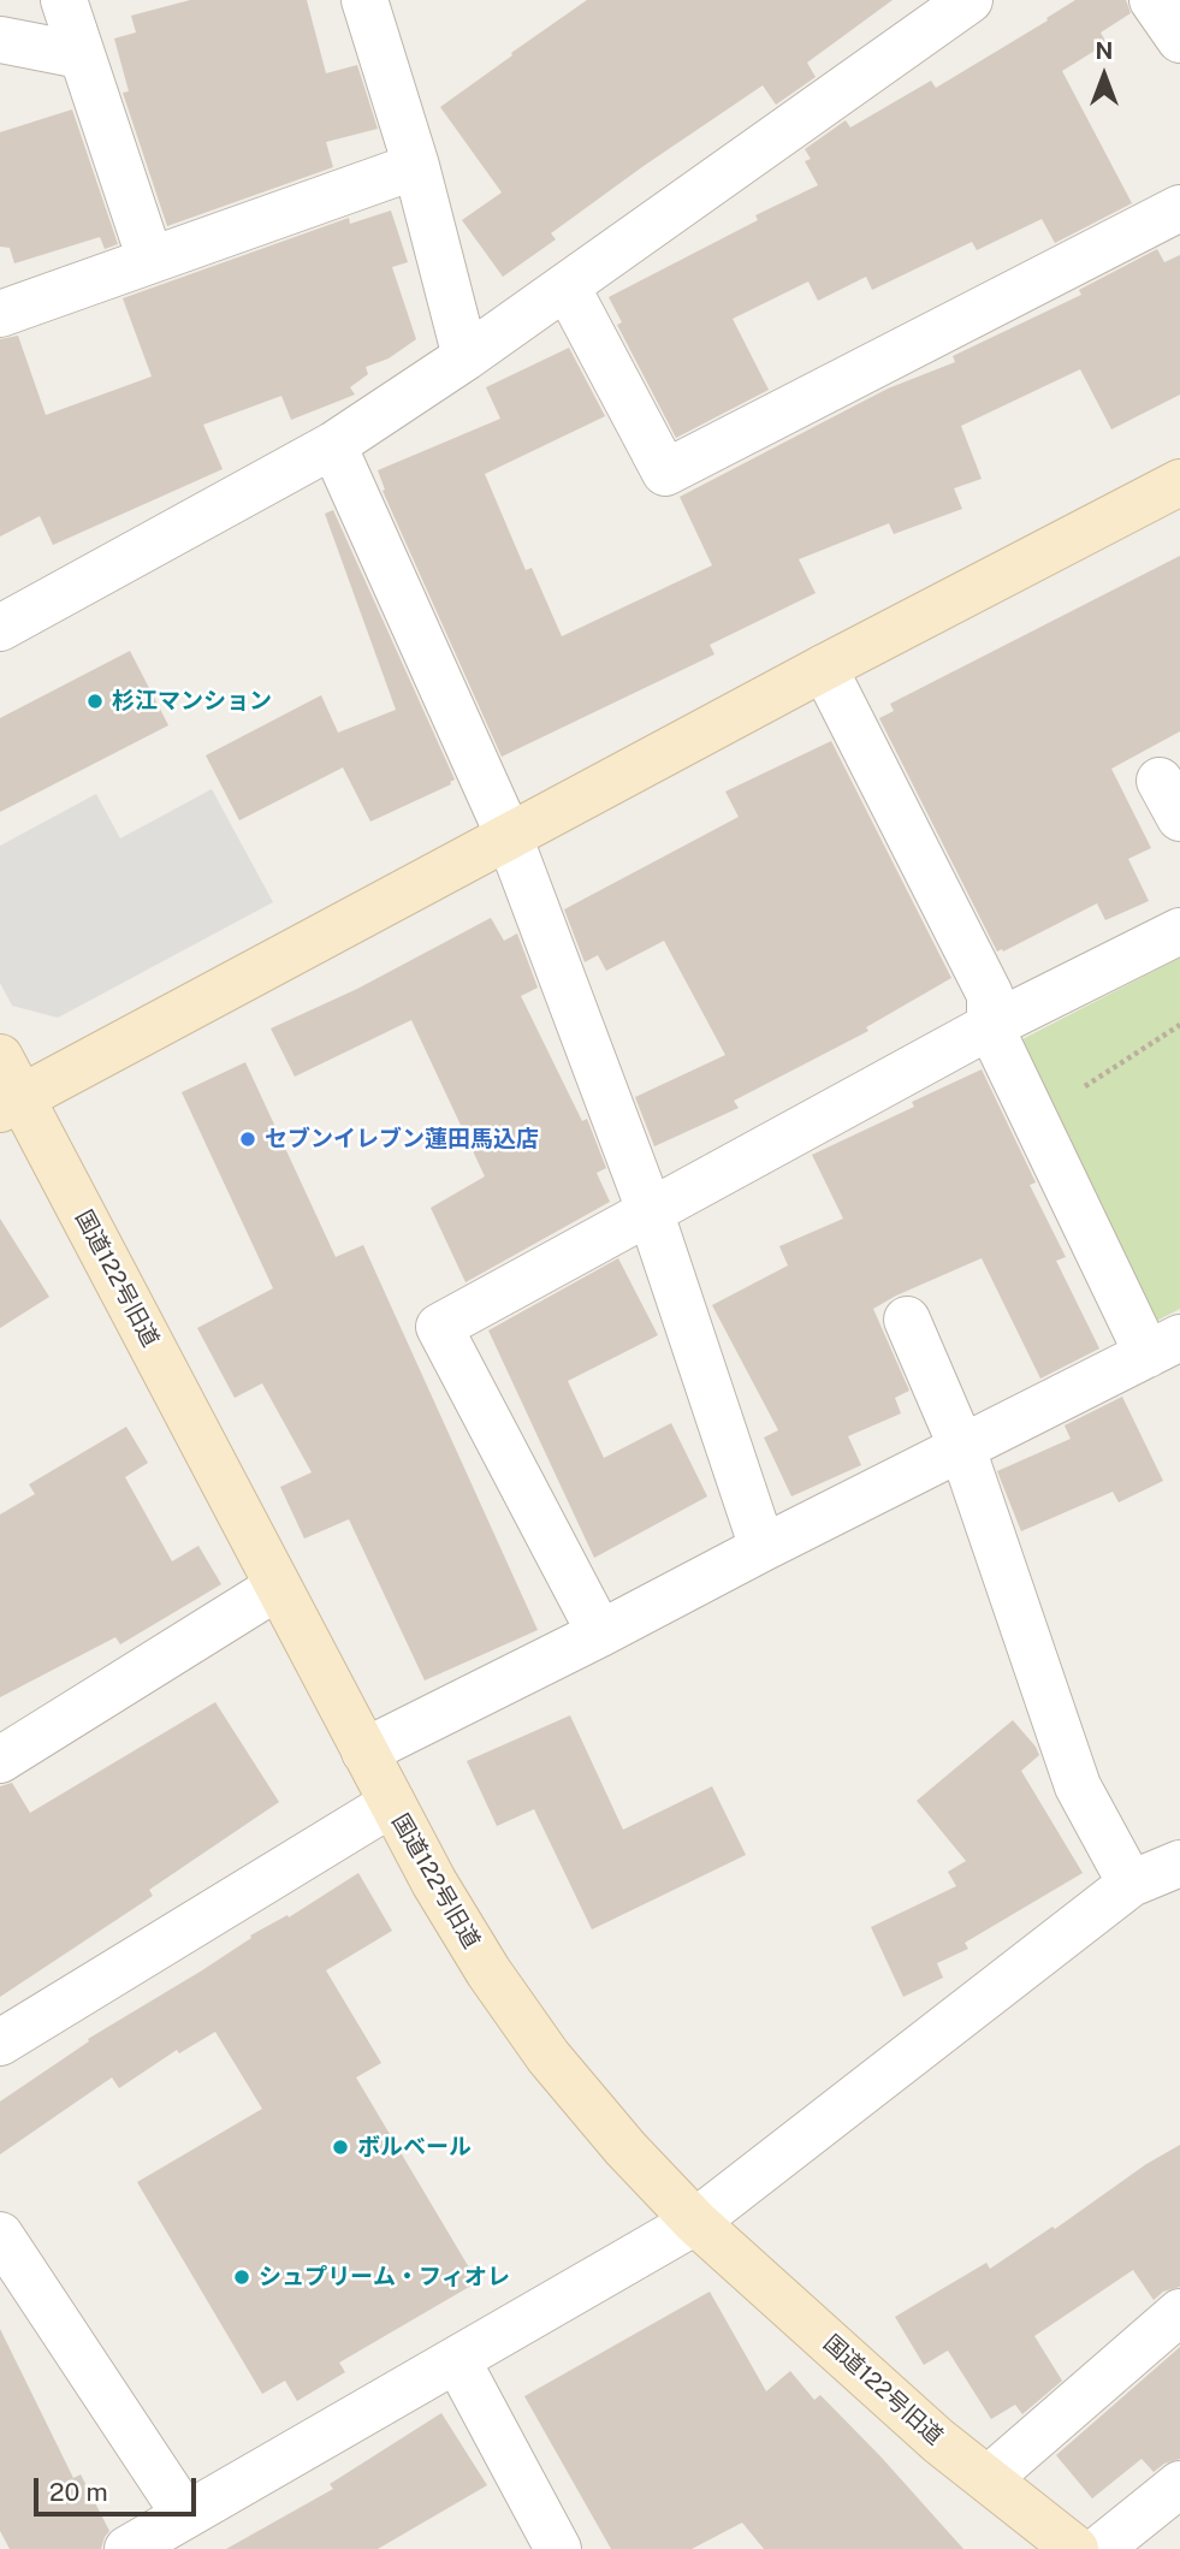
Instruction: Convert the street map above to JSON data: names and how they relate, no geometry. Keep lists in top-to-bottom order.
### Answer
{
  "streets": {
    "street": ["国道122号旧道"]
  },
  "places": [
    "杉江マンション",
    "セブンイレブン蓮田馬込店",
    "ボルベール",
    "シュプリーム・フィオレ"
  ],
  "scale_bar": "20 m",
  "north": "top"
}
